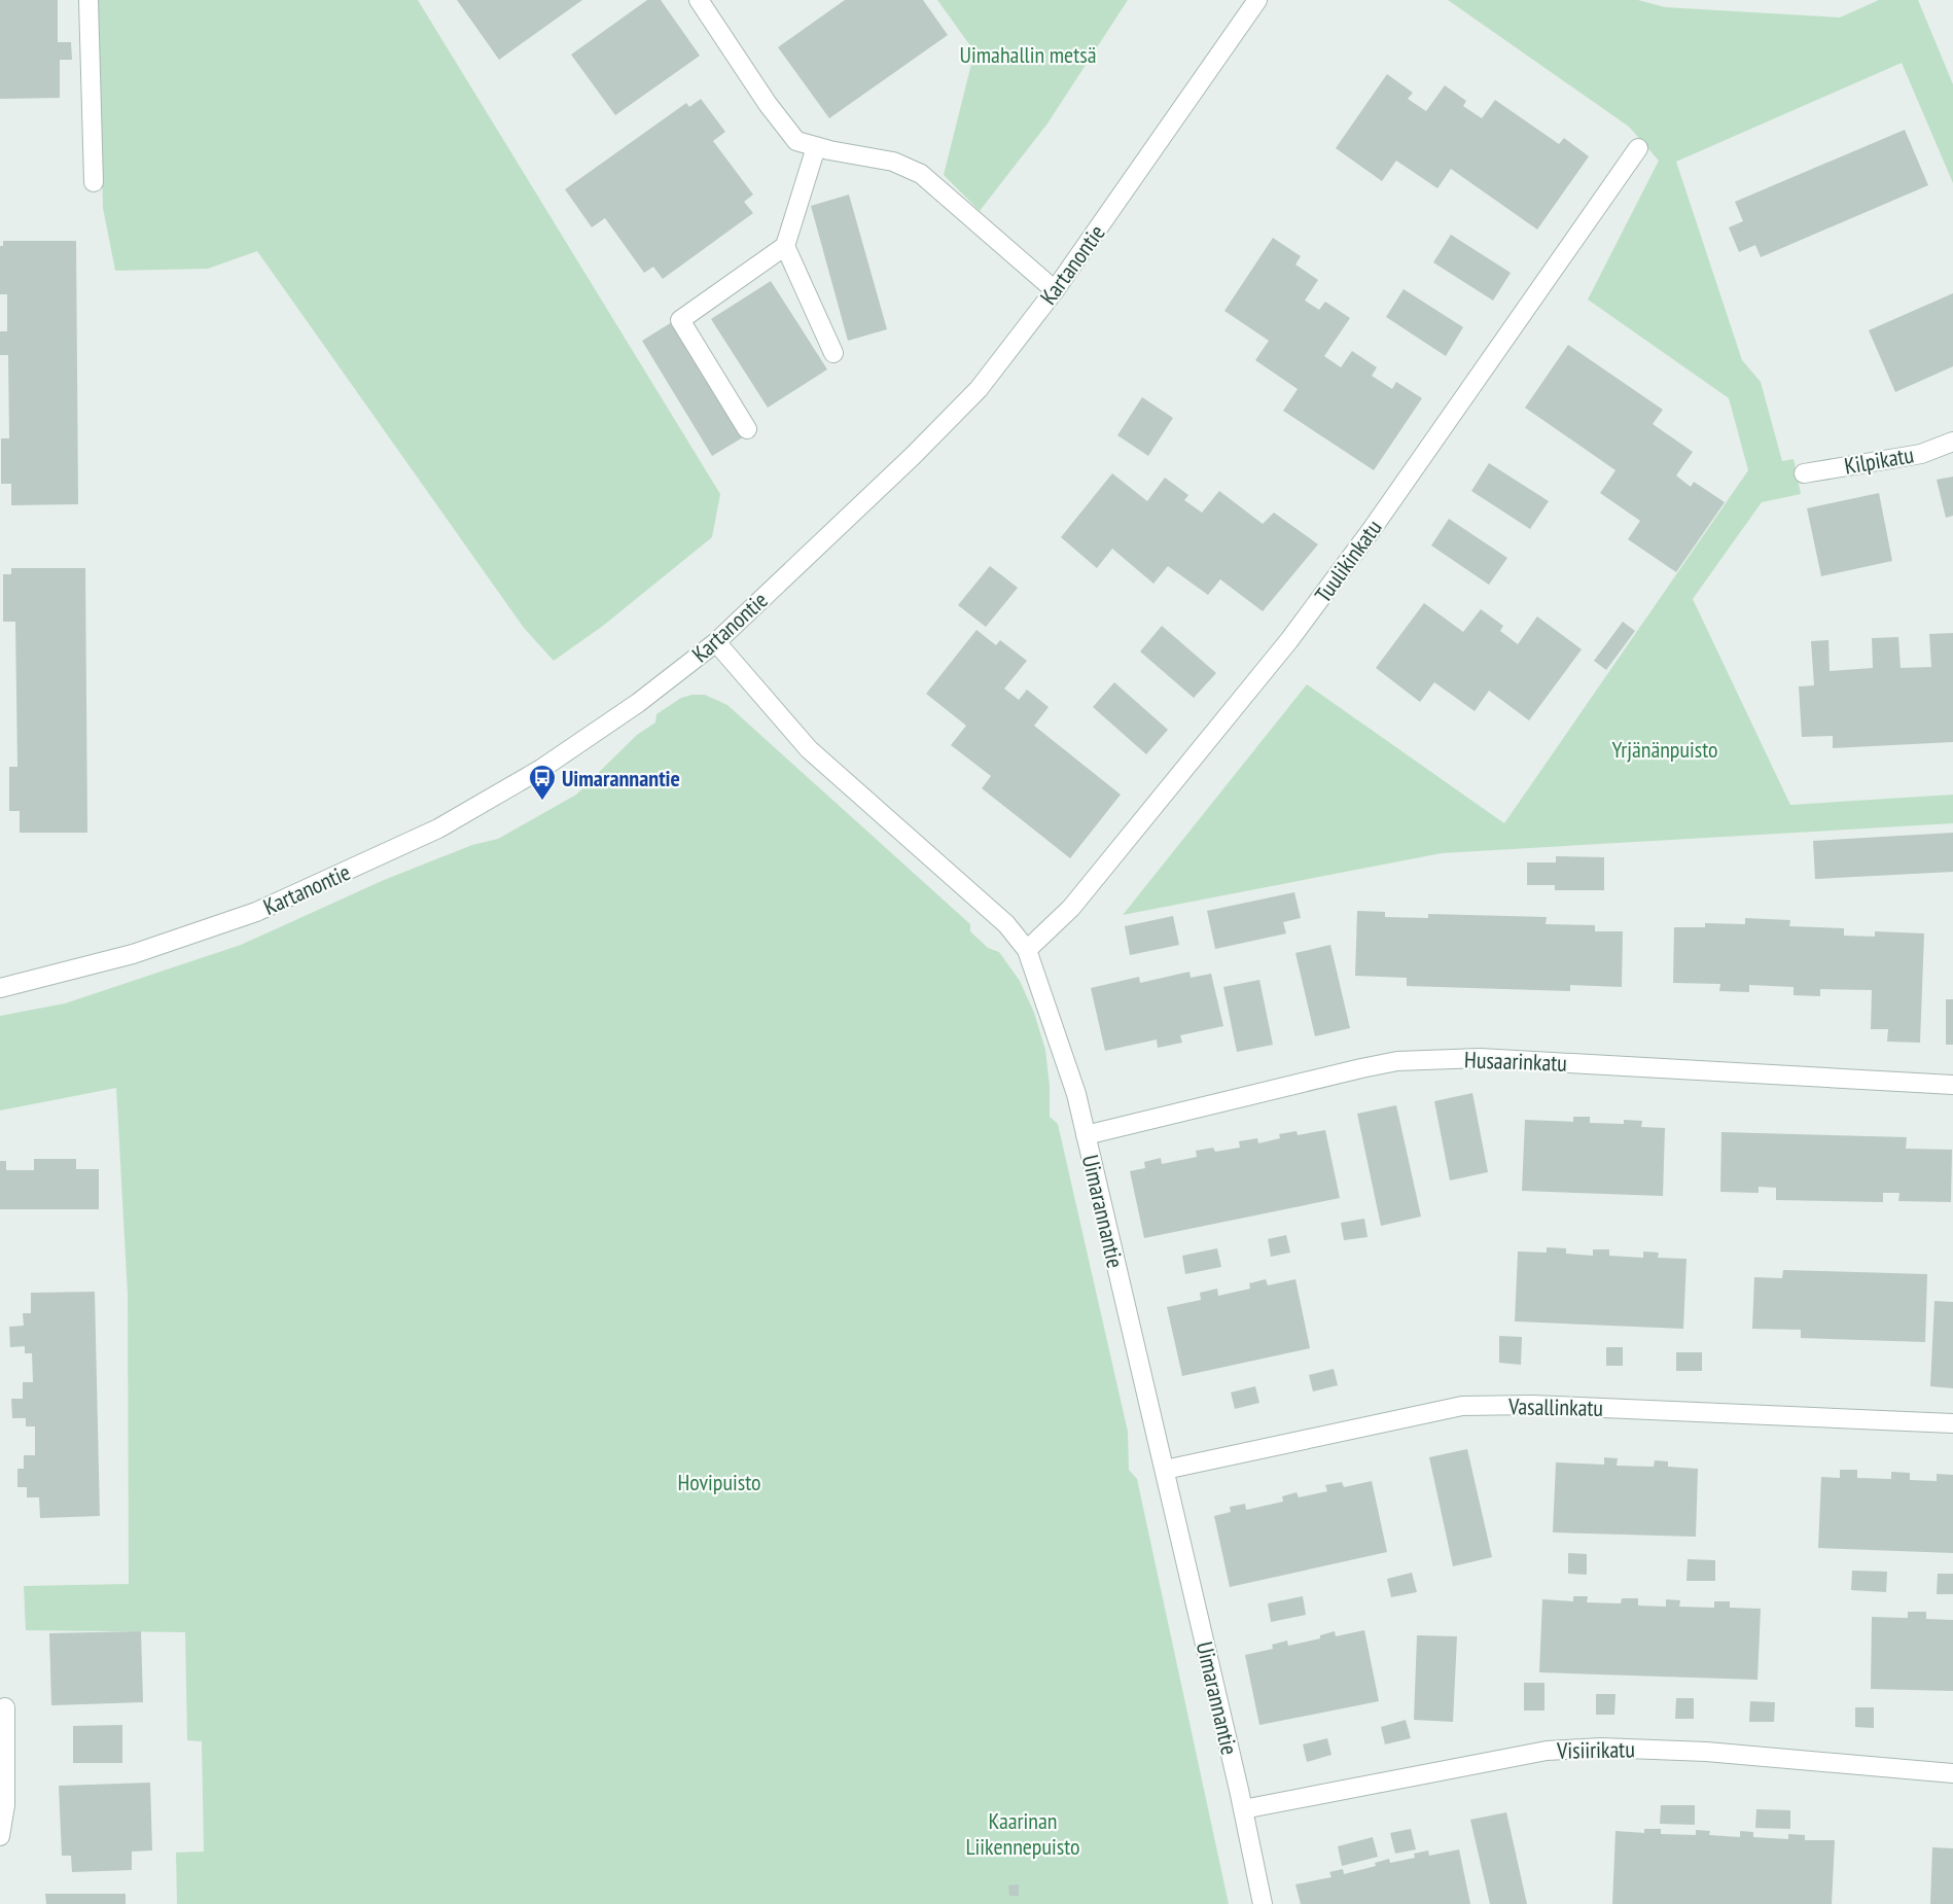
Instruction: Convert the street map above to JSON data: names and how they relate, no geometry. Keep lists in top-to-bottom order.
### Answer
{
  "streets": {
    "street": [
      "Kartanontie",
      "Kilpikatu",
      "Tuulikinkatu",
      "Husaarinkatu",
      "Uimarannantie",
      "Vasallinkatu",
      "Visiirikatu"
    ]
  },
  "crossings": [
    ["Kartanontie", "Uimarannantie"],
    ["Tuulikinkatu", "Uimarannantie"],
    ["Husaarinkatu", "Uimarannantie"],
    ["Uimarannantie", "Vasallinkatu"],
    ["Uimarannantie", "Visiirikatu"]
  ],
  "parks": [
    "Uimahallin metsä",
    "Yrjänänpuisto",
    "Hovipuisto",
    "Kaarinan Liikennepuisto"
  ],
  "places": {
    "bus stop": ["Uimarannantie"]
  }
}
